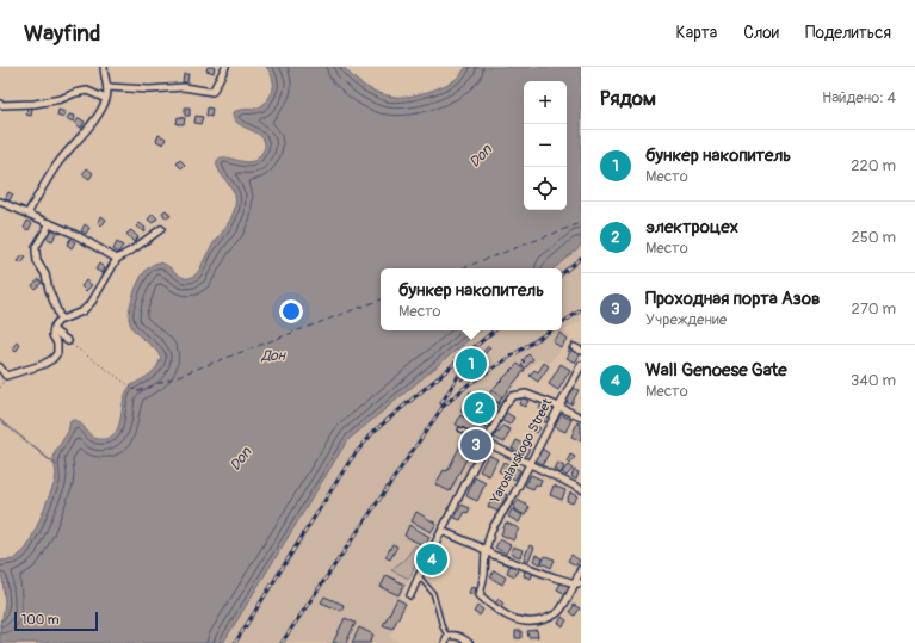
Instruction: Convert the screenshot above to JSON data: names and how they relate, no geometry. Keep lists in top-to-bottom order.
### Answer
{
  "streets": {
    "street": ["Yaroslavskogo Street"]
  },
  "water": ["Don", "Дон"],
  "scale_bar": "100 m",
  "page": {
    "header": "Wayfind",
    "nav": ["Карта", "Слои", "Поделиться"],
    "heading": ["Рядом", "Найдено: 4"],
    "map_buttons": ["+", "−"],
    "list": [
      {
        "mark": "1",
        "name": "бункер накопитель",
        "note": "Место",
        "value": "220 m"
      },
      {
        "mark": "2",
        "name": "электроцех",
        "note": "Место",
        "value": "250 m"
      },
      {
        "mark": "3",
        "name": "Проходная порта Азов",
        "note": "Учреждение",
        "value": "270 m"
      },
      {
        "mark": "4",
        "name": "Wall Genoese Gate",
        "note": "Место",
        "value": "340 m"
      }
    ],
    "popup": ["бункер накопитель", "Место"],
    "pins": [
      "1",
      "2",
      "3",
      "4"
    ],
    "scale": "100 m"
  }
}
